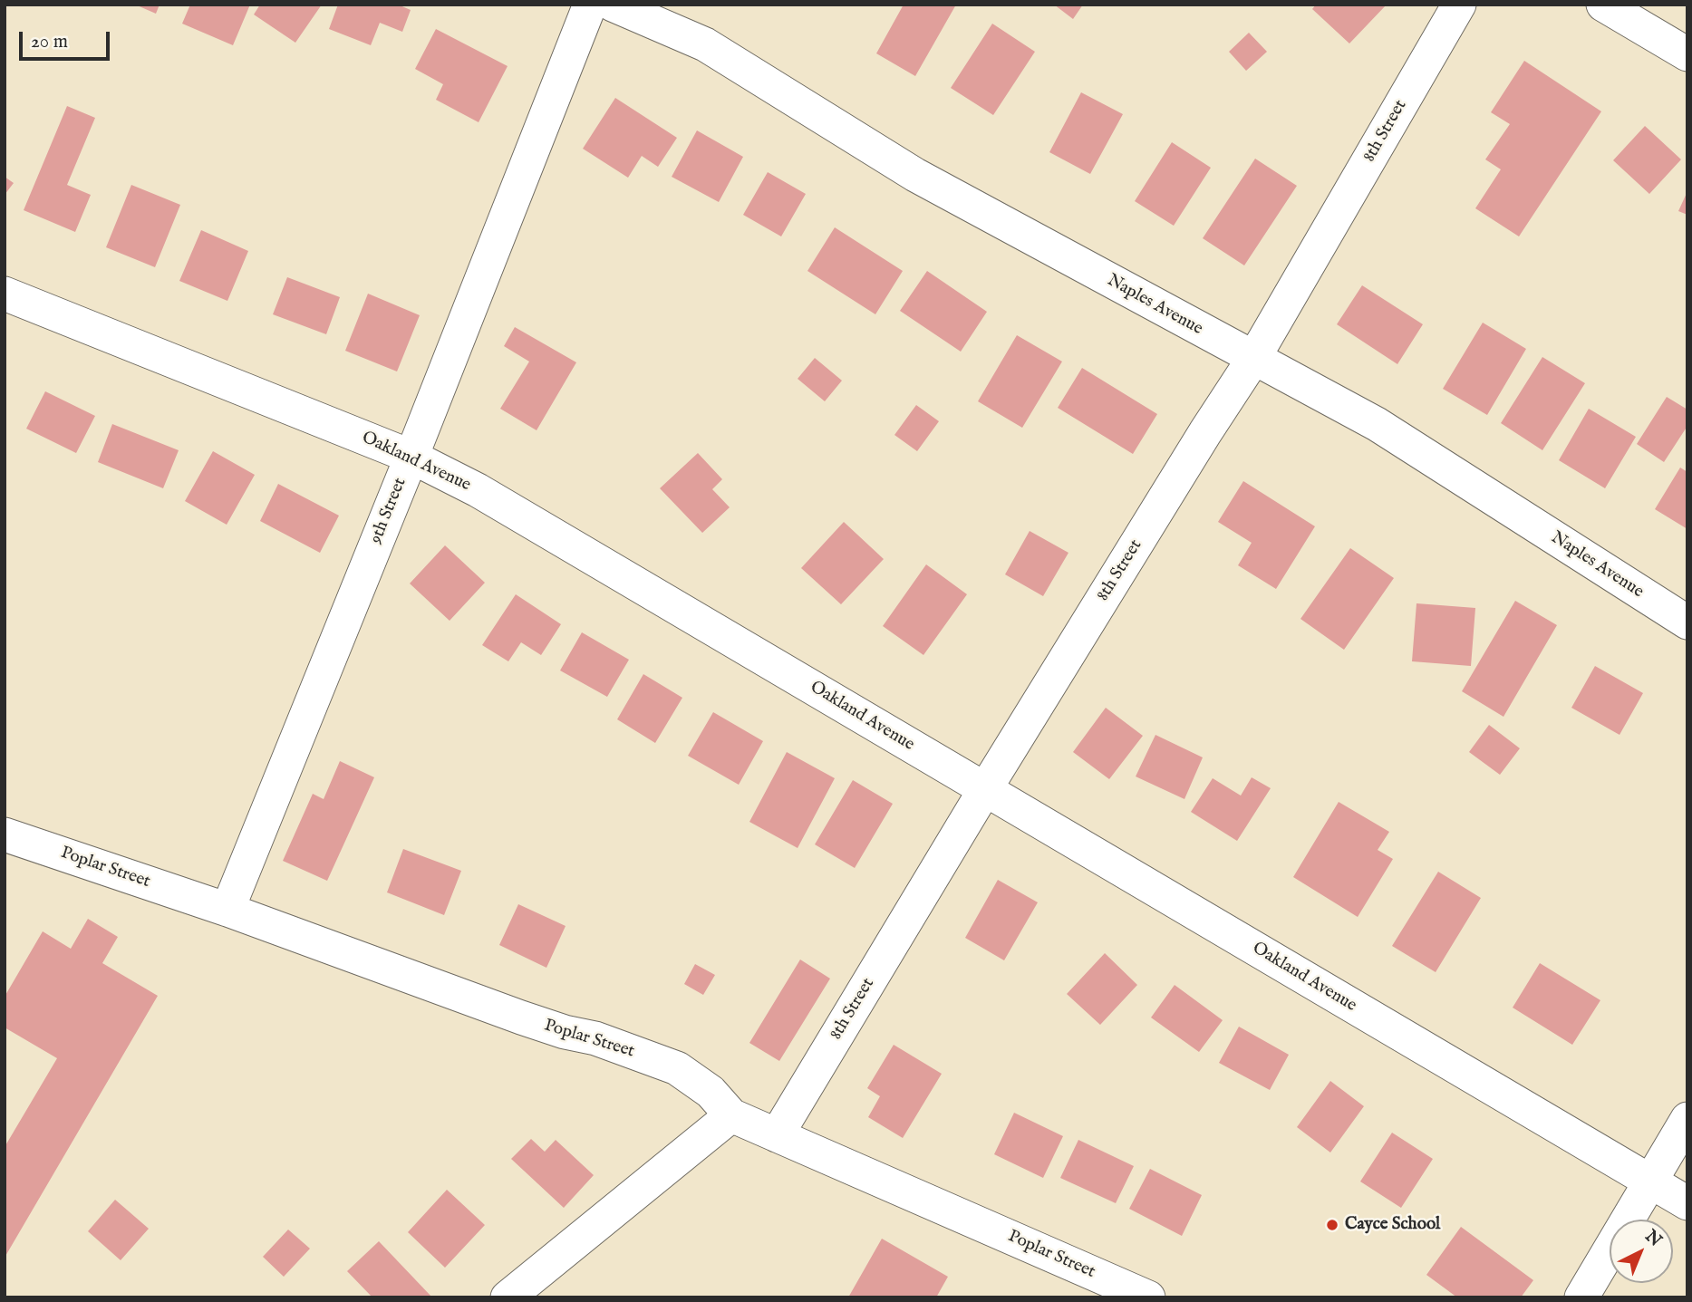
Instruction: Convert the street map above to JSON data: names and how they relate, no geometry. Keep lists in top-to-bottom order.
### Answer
{
  "streets": {
    "street": [
      "8th Street",
      "Naples Avenue",
      "Oakland Avenue",
      "9th Street",
      "Poplar Street"
    ]
  },
  "crossings": [
    ["8th Street", "Naples Avenue"],
    ["8th Street", "Oakland Avenue"],
    ["8th Street", "Poplar Street"],
    ["Oakland Avenue", "9th Street"],
    ["9th Street", "Poplar Street"]
  ],
  "places": ["Cayce School"],
  "scale_bar": "20 m",
  "north": "top right"
}
